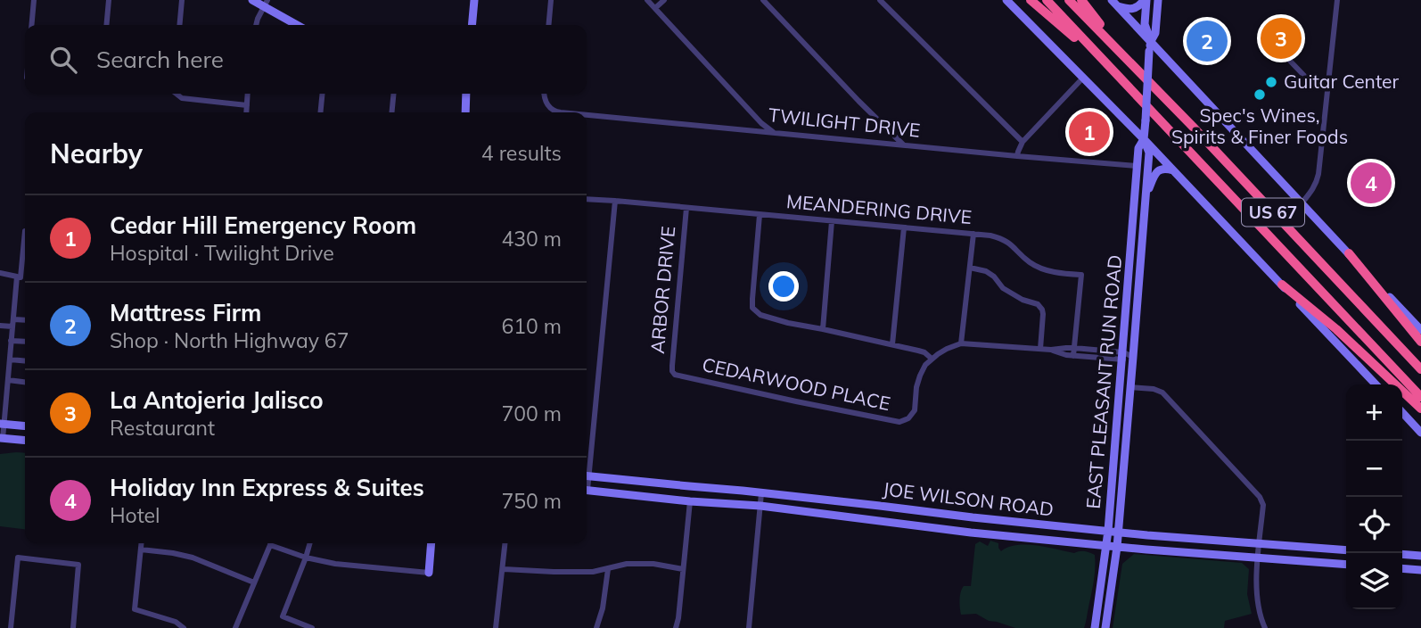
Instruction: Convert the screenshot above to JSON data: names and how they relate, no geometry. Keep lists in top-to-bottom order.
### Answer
{
  "streets": {
    "highway": ["US 67"],
    "main road": ["EAST PLEASANT RUN ROAD", "JOE WILSON ROAD"],
    "street": [
      "TWILIGHT DRIVE",
      "MEANDERING DRIVE",
      "ARBOR DRIVE",
      "CEDARWOOD PLACE"
    ]
  },
  "crossings": [
    ["TWILIGHT DRIVE", "EAST PLEASANT RUN ROAD"],
    ["MEANDERING DRIVE", "ARBOR DRIVE"],
    ["ARBOR DRIVE", "CEDARWOOD PLACE"],
    ["EAST PLEASANT RUN ROAD", "JOE WILSON ROAD"]
  ],
  "places": ["Guitar Center", "Spec's Wines, Spirits & Finer Foods"],
  "page": {
    "pins": [
      "3",
      "2",
      "1",
      "4"
    ],
    "search": "Search here",
    "heading": ["Nearby", "4 results"],
    "list": [
      {
        "mark": "1",
        "name": "Cedar Hill Emergency Room",
        "note": "Hospital · Twilight Drive",
        "value": "430 m"
      },
      {
        "mark": "2",
        "name": "Mattress Firm",
        "note": "Shop · North Highway 67",
        "value": "610 m"
      },
      {
        "mark": "3",
        "name": "La Antojeria Jalisco",
        "note": "Restaurant",
        "value": "700 m"
      },
      {
        "mark": "4",
        "name": "Holiday Inn Express & Suites",
        "note": "Hotel",
        "value": "750 m"
      }
    ],
    "map_buttons": ["+", "−"]
  }
}
